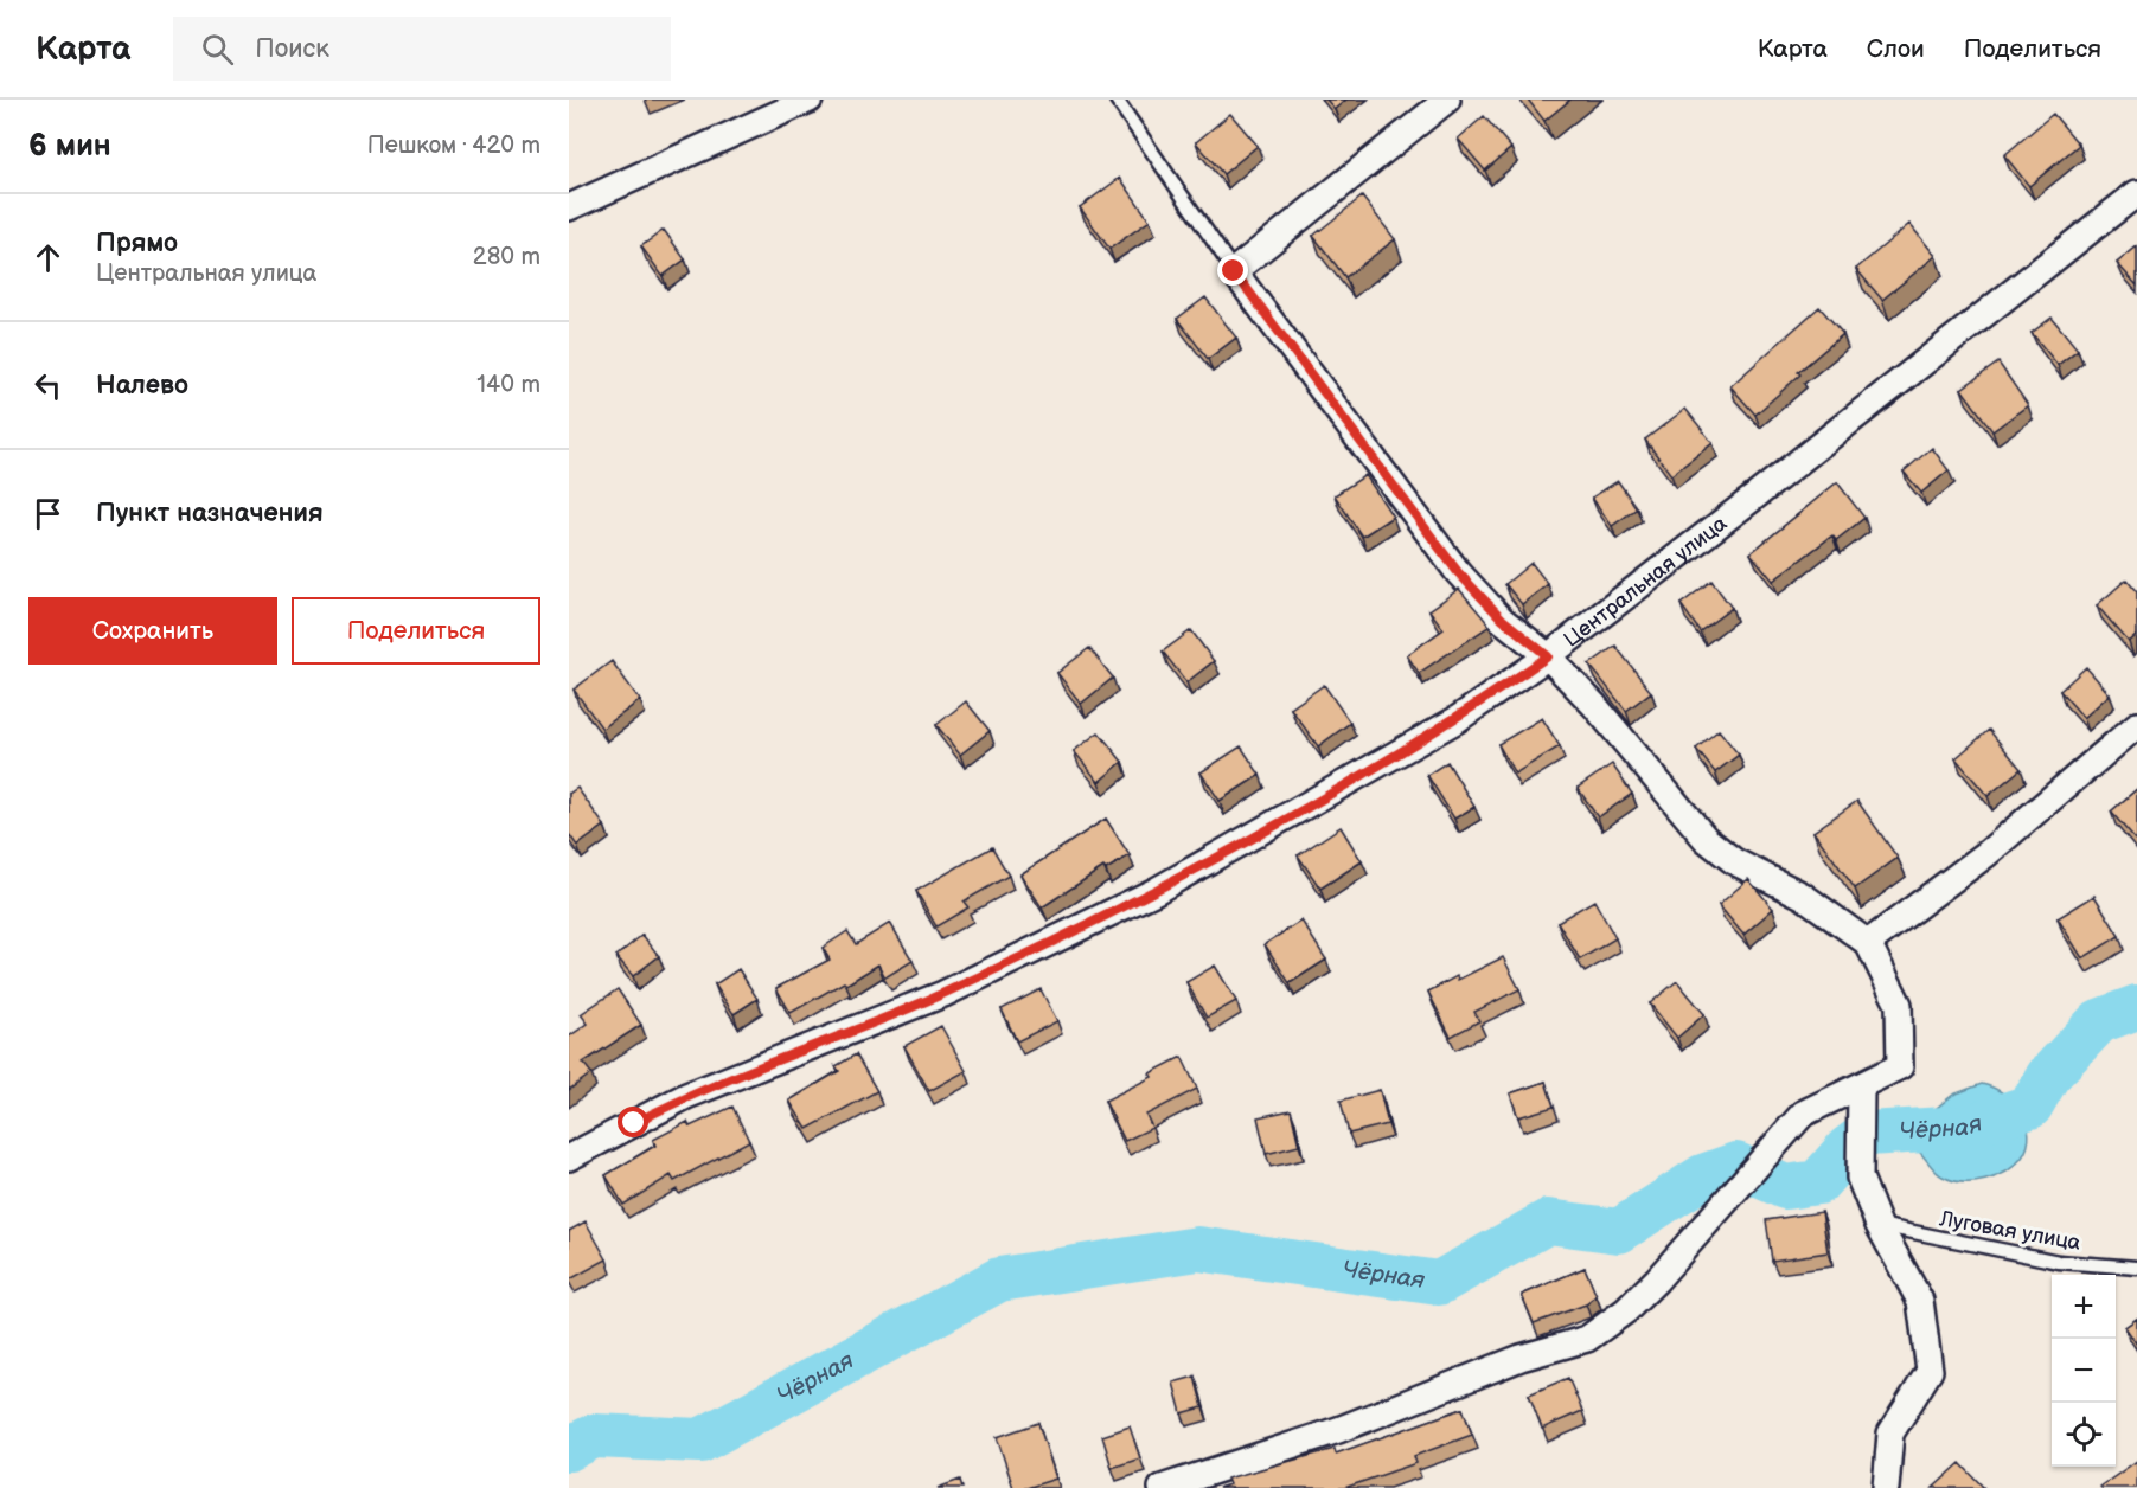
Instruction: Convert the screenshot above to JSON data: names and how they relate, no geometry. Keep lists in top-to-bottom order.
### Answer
{
  "streets": {
    "street": ["Центральная улица"],
    "lane": ["Луговая улица"]
  },
  "water": ["Чёрная"],
  "page": {
    "header": "Карта",
    "search": "Поиск",
    "nav": ["Карта", "Слои", "Поделиться"],
    "heading": ["6 мин", "Пешком · 420 m"],
    "list": [
      ["Прямо", "Центральная улица", "280 m"],
      ["Налево", "140 m"],
      "Пункт назначения"
    ],
    "buttons": ["Сохранить", "Поделиться"],
    "map_buttons": ["+", "−"]
  }
}
